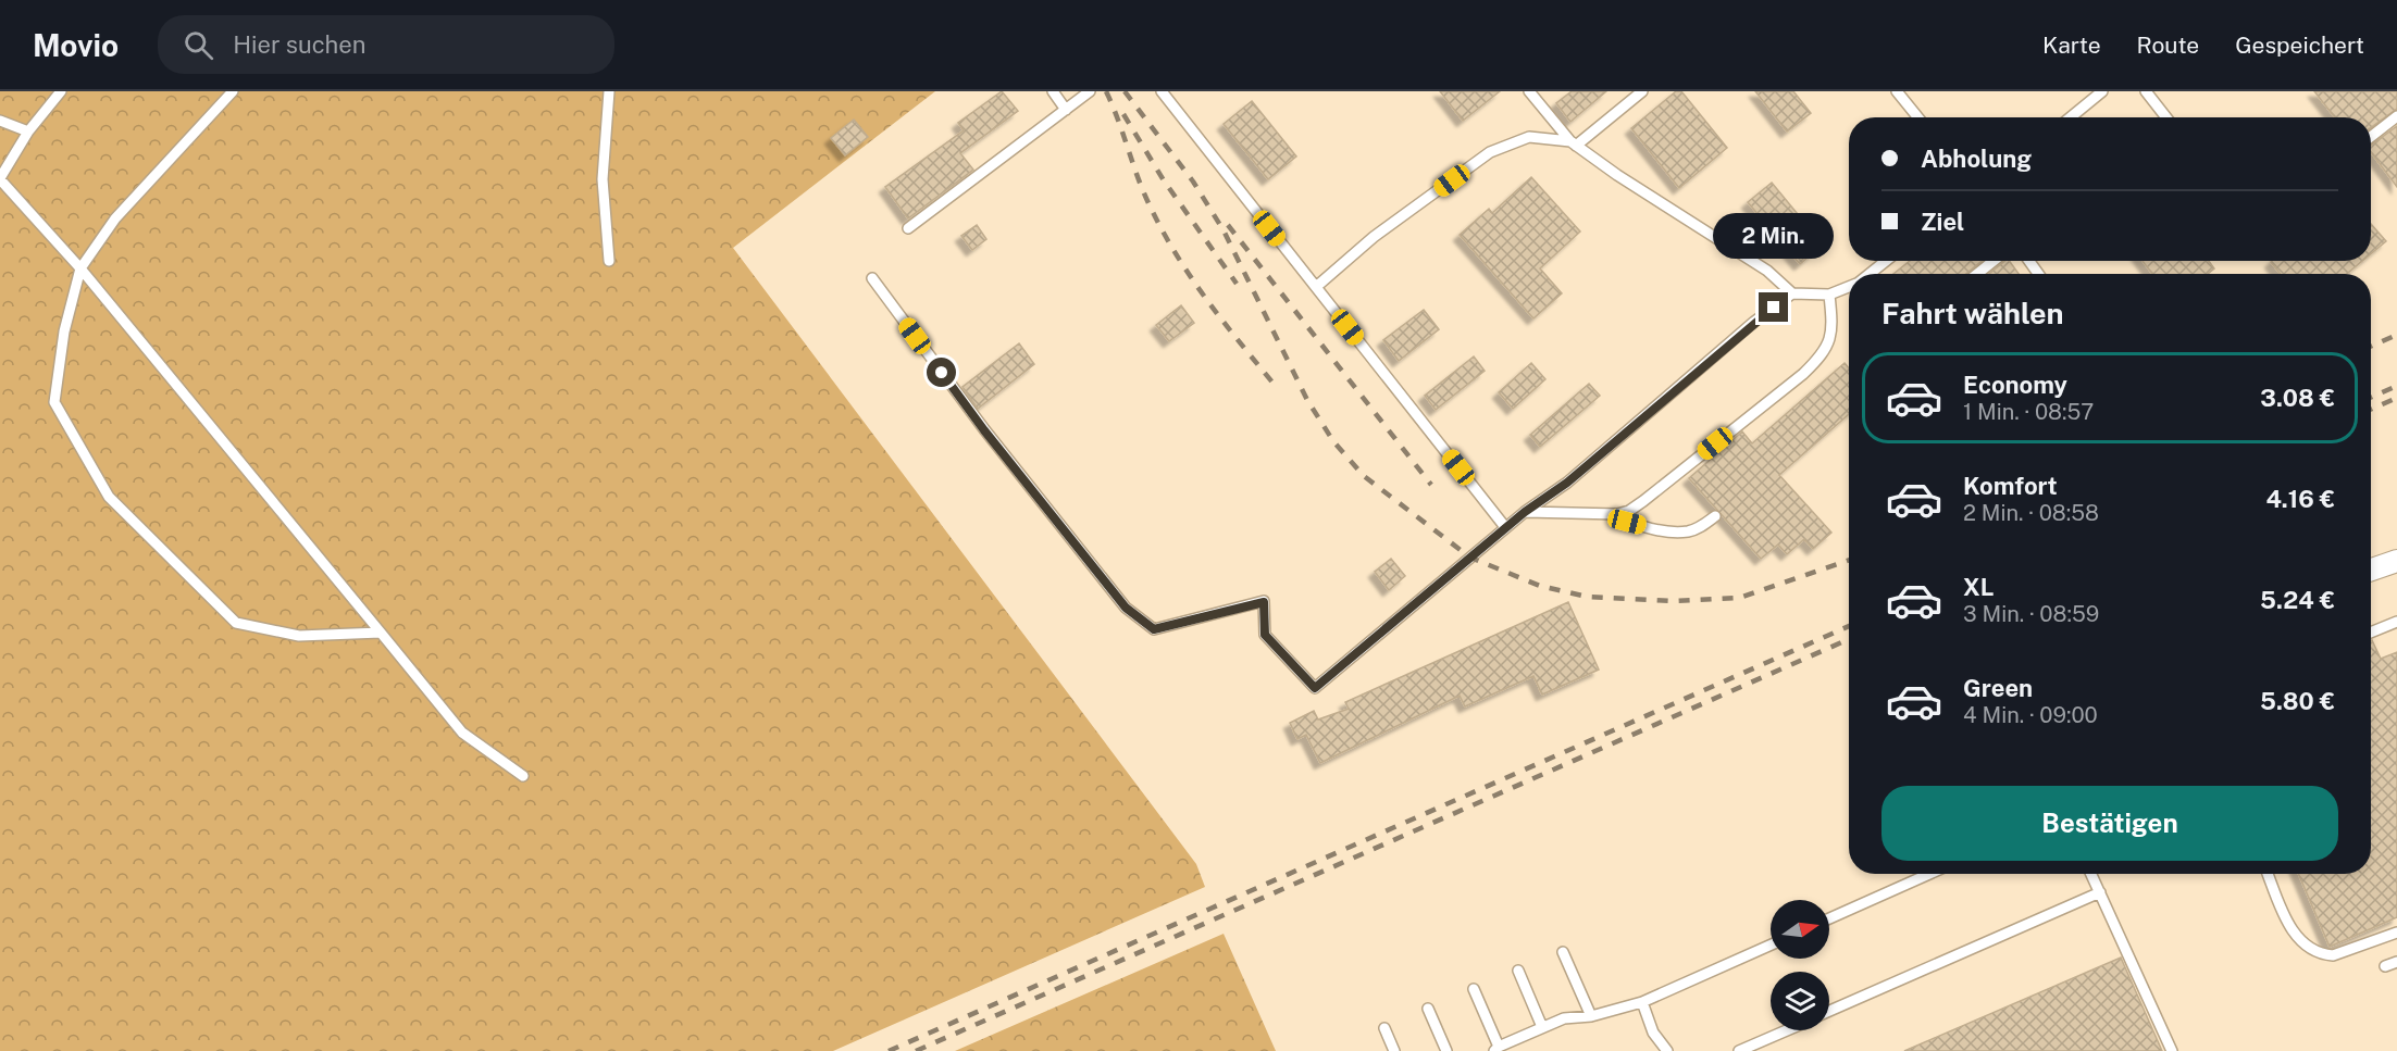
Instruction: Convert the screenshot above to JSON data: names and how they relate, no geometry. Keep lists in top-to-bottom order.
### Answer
{
  "north": "right",
  "page": {
    "header": "Movio",
    "search": "Hier suchen",
    "nav": ["Karte", "Route", "Gespeichert"],
    "banner": ["Abholung", "Ziel"],
    "bubble": "2 Min.",
    "heading": "Fahrt wählen",
    "list": [
      {
        "name": "Economy",
        "note": "1 Min. · 08:57",
        "value": "3.08 €"
      },
      {
        "name": "Komfort",
        "note": "2 Min. · 08:58",
        "value": "4.16 €"
      },
      {
        "name": "XL",
        "note": "3 Min. · 08:59",
        "value": "5.24 €"
      },
      {
        "name": "Green",
        "note": "4 Min. · 09:00",
        "value": "5.80 €"
      }
    ],
    "buttons": "Bestätigen"
  }
}
